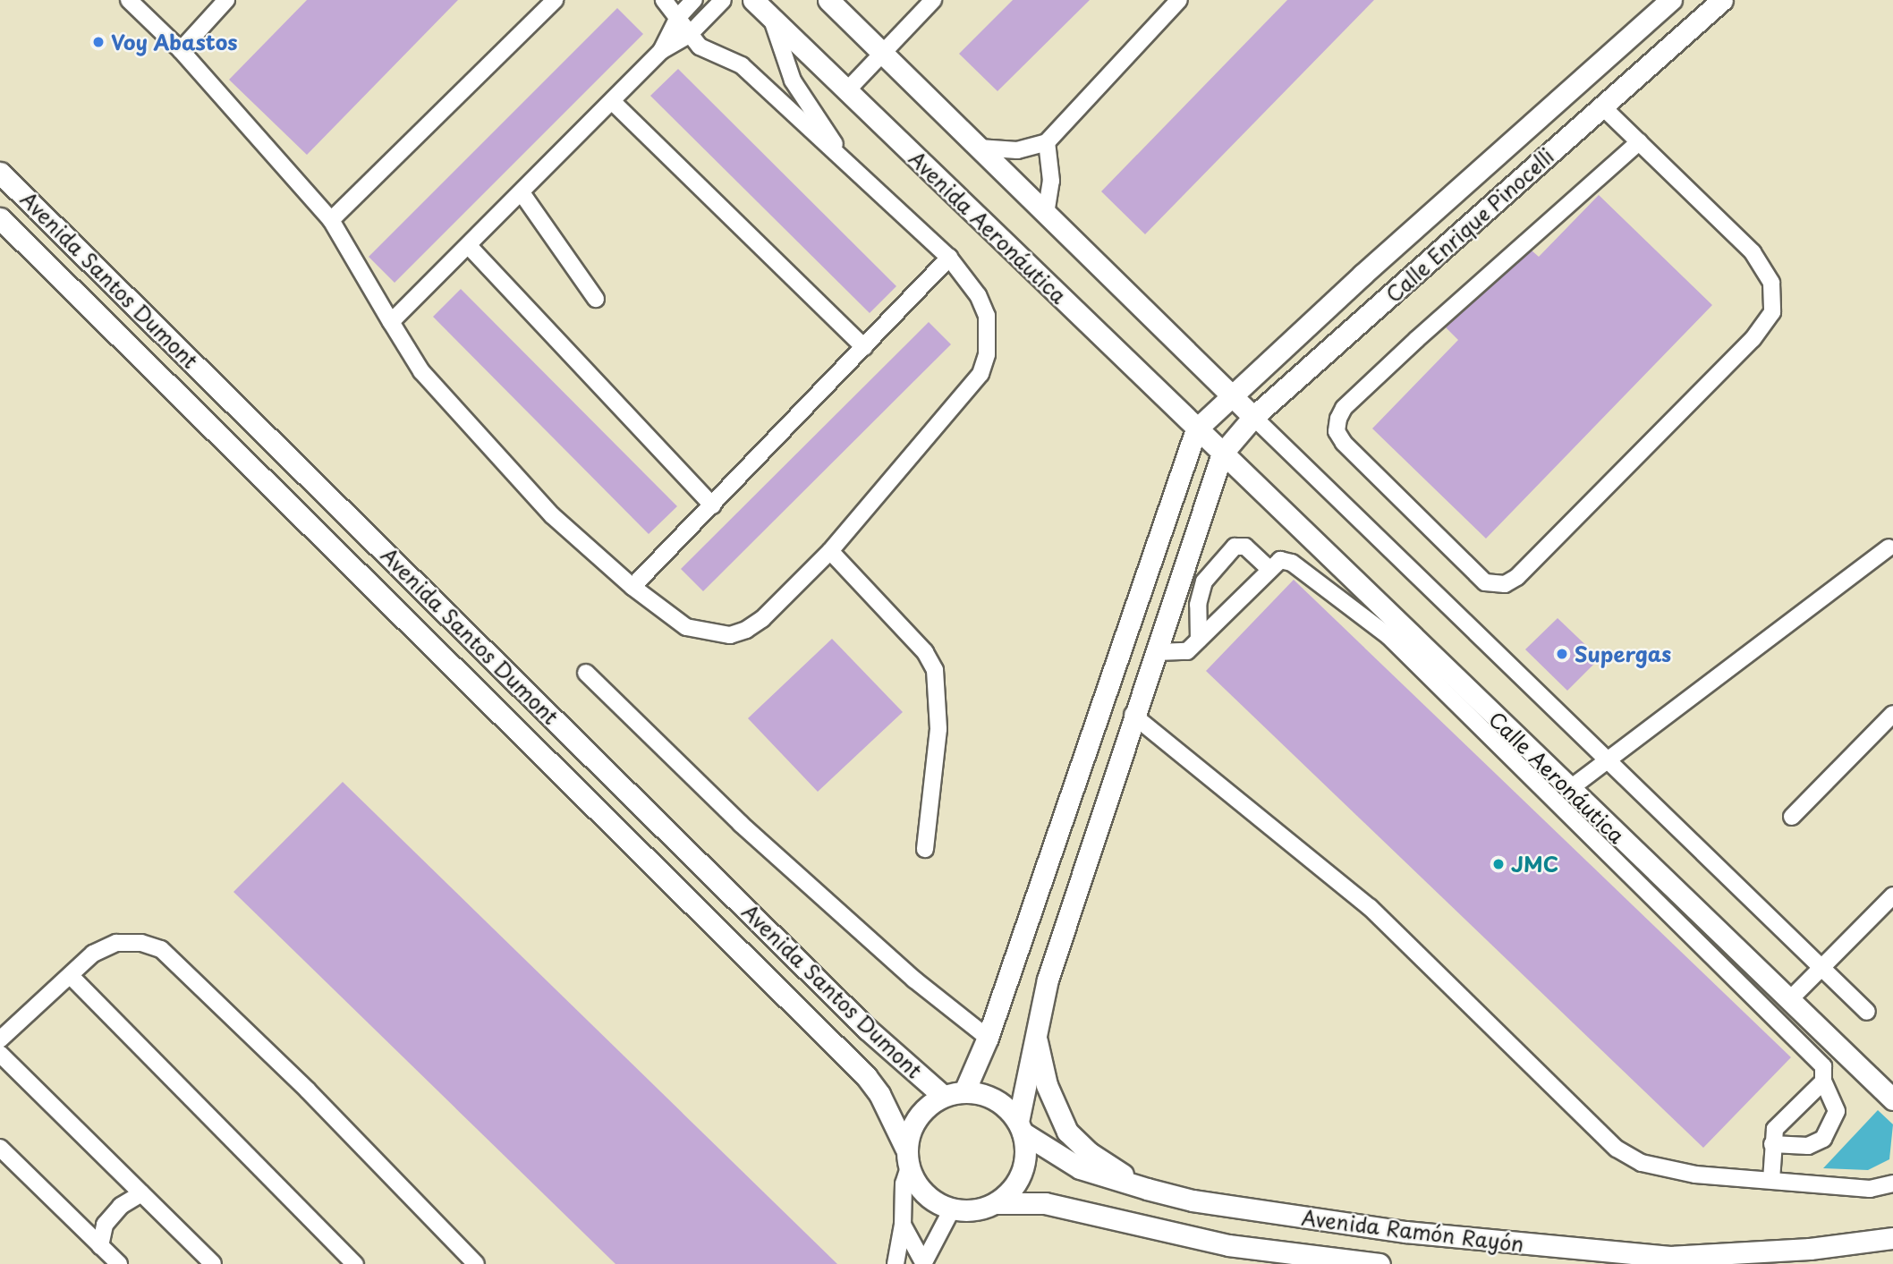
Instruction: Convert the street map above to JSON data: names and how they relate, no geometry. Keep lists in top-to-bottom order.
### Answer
{
  "streets": {
    "main road": [
      "Calle Enrique Pinocelli",
      "Avenida Aeronáutica",
      "Avenida Santos Dumont",
      "Calle Aeronáutica",
      "Avenida Ramón Rayón"
    ]
  },
  "crossings": [
    ["Calle Enrique Pinocelli", "Avenida Aeronáutica"],
    ["Calle Enrique Pinocelli", "Calle Aeronáutica"],
    ["Avenida Aeronáutica", "Calle Aeronáutica"],
    ["Avenida Santos Dumont", "Avenida Ramón Rayón"]
  ],
  "places": ["Voy Abastos", "Supergas", "JMC"]
}
